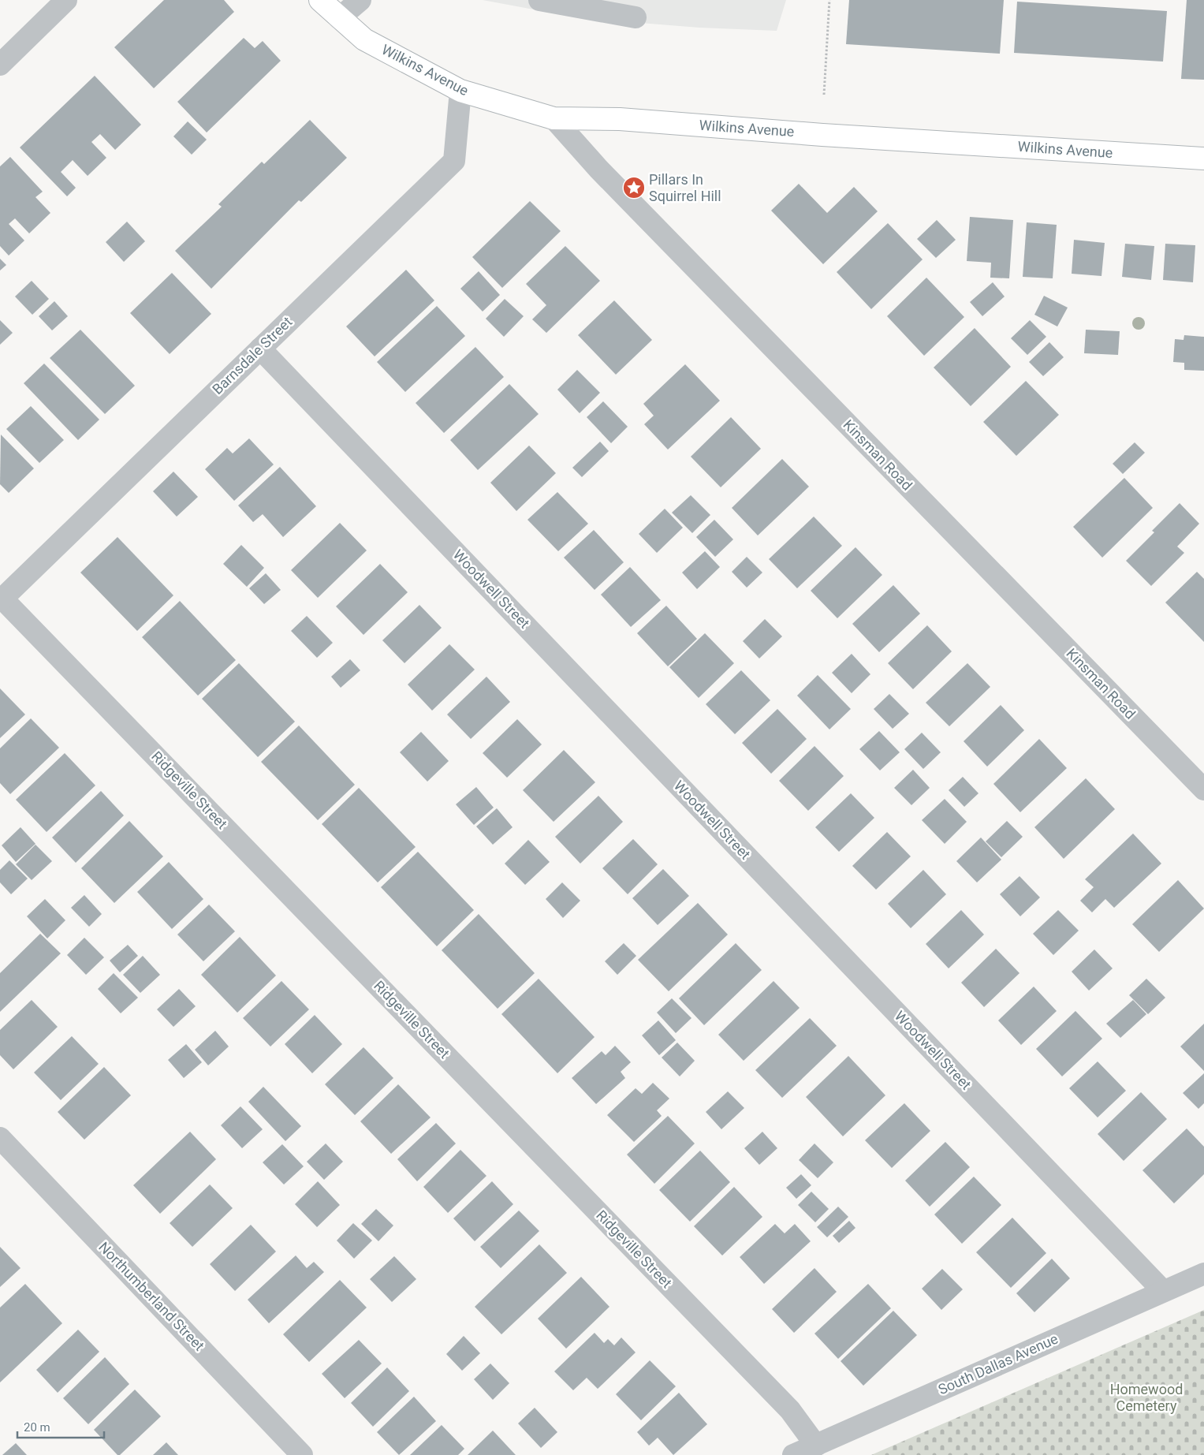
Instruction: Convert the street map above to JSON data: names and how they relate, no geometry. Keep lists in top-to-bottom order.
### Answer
{
  "streets": {
    "main road": ["Wilkins Avenue"],
    "street": [
      "Barnsdale Street",
      "Kinsman Road",
      "Woodwell Street",
      "Ridgeville Street",
      "Northumberland Street",
      "South Dallas Avenue"
    ]
  },
  "crossings": [
    ["Wilkins Avenue", "Barnsdale Street"],
    ["Wilkins Avenue", "Kinsman Road"],
    ["Barnsdale Street", "Woodwell Street"],
    ["Barnsdale Street", "Ridgeville Street"],
    ["Woodwell Street", "South Dallas Avenue"],
    ["Ridgeville Street", "South Dallas Avenue"]
  ],
  "parks": ["Homewood Cemetery"],
  "places": {
    "place": ["Pillars In Squirrel Hill"]
  },
  "scale_bar": "20 m"
}
